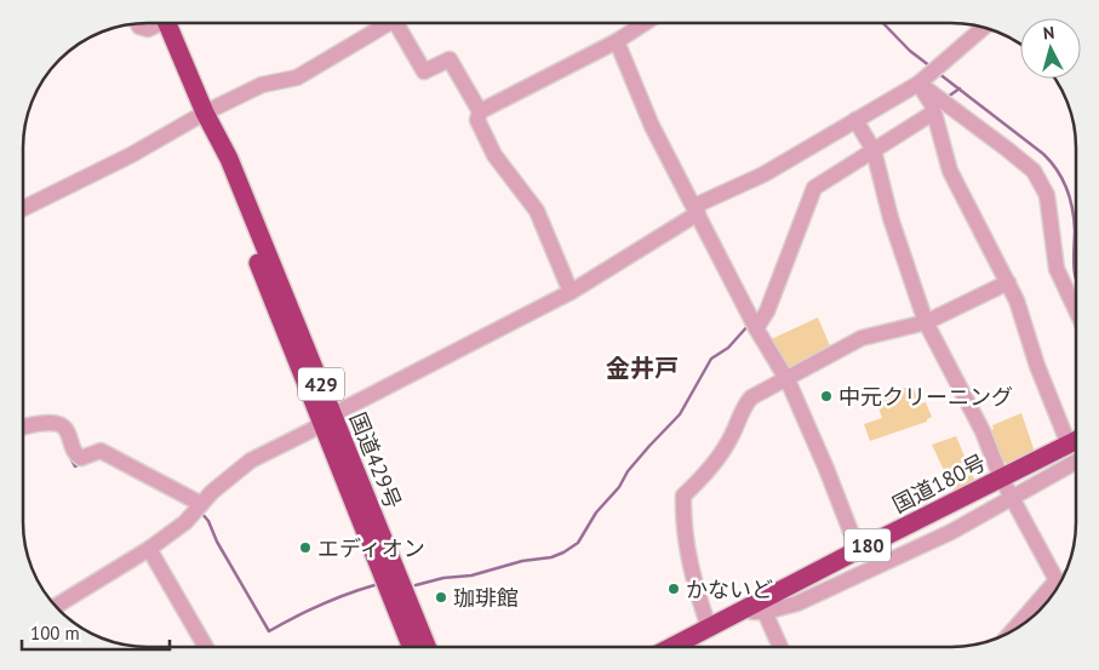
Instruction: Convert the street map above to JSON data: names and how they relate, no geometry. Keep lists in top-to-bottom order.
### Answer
{
  "streets": {
    "highway": [
      "429",
      "国道429号",
      "国道180号",
      "180"
    ]
  },
  "districts": ["金井戸"],
  "places": [
    "中元クリーニング",
    "エディオン",
    "かないど",
    "珈琲館"
  ],
  "scale_bar": "100 m",
  "north": "top"
}
